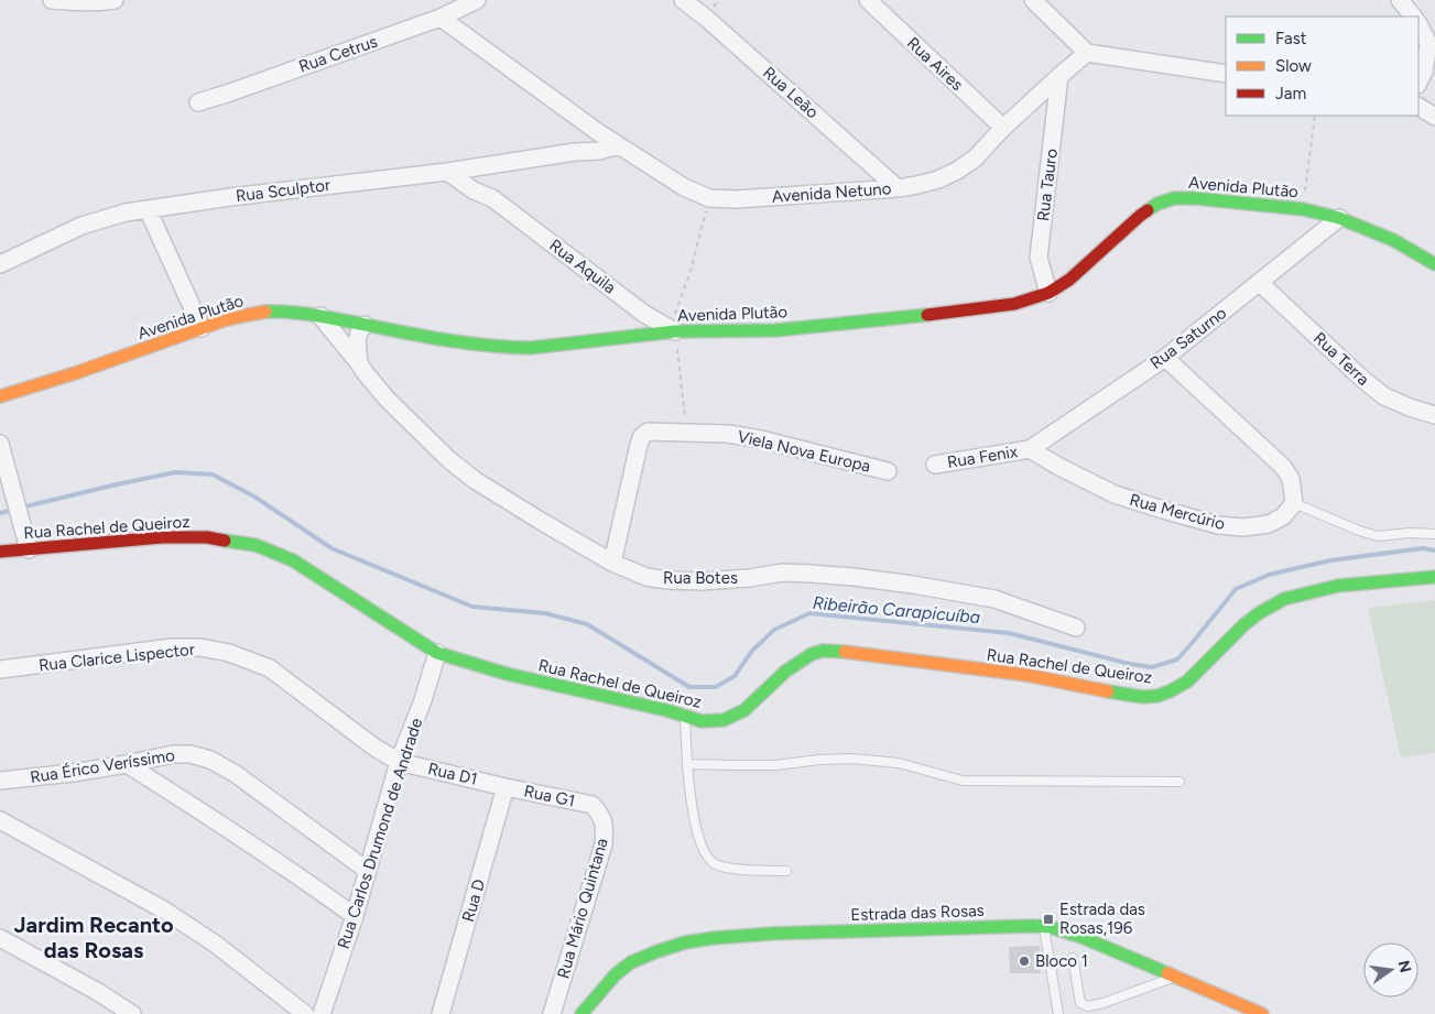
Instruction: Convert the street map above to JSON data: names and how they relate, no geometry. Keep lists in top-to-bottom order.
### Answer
{
  "streets": {
    "street": [
      "Rua Cetrus",
      "Rua Aires",
      "Rua Leão",
      "Rua Tauro",
      "Avenida Plutão",
      "Rua Sculptor",
      "Avenida Netuno",
      "Rua Aquila",
      "Rua Saturno",
      "Rua Terra",
      "Viela Nova Europa",
      "Rua Fenix",
      "Rua Mercúrio",
      "Rua Rachel de Queiroz",
      "Rua Botes",
      "Rua Clarice Lispector",
      "Rua Érico Veríssimo",
      "Rua D1",
      "Rua G1",
      "Rua Carlos Drumond de Andrade",
      "Rua D",
      "Rua Mário Quintana",
      "Estrada das Rosas"
    ]
  },
  "crossings": [
    ["Rua Cetrus", "Avenida Netuno"],
    ["Rua Aires", "Avenida Netuno"],
    ["Rua Leão", "Avenida Netuno"],
    ["Rua Tauro", "Avenida Plutão"],
    ["Rua Tauro", "Avenida Netuno"],
    ["Avenida Plutão", "Rua Aquila"],
    ["Avenida Plutão", "Rua Saturno"],
    ["Avenida Plutão", "Rua Botes"],
    ["Rua Sculptor", "Avenida Netuno"],
    ["Rua Sculptor", "Rua Aquila"],
    ["Rua Saturno", "Rua Terra"],
    ["Rua Saturno", "Rua Fenix"],
    ["Rua Saturno", "Rua Mercúrio"],
    ["Viela Nova Europa", "Rua Botes"],
    ["Rua Fenix", "Rua Mercúrio"],
    ["Rua Rachel de Queiroz", "Rua Carlos Drumond de Andrade"],
    ["Rua Clarice Lispector", "Rua D1"],
    ["Rua Clarice Lispector", "Rua Carlos Drumond de Andrade"],
    ["Rua Érico Veríssimo", "Rua Carlos Drumond de Andrade"],
    ["Rua D1", "Rua G1"],
    ["Rua D1", "Rua Carlos Drumond de Andrade"],
    ["Rua D1", "Rua D"],
    ["Rua G1", "Rua D"],
    ["Rua G1", "Rua Mário Quintana"]
  ],
  "districts": ["Jardim Recanto das Rosas"],
  "water": ["Ribeirão Carapicuíba"],
  "places": {
    "transit": ["Estrada das Rosas,196"],
    "other": ["Bloco 1"]
  },
  "legend": ["Fast", "Slow", "Jam"],
  "north": "right"
}
